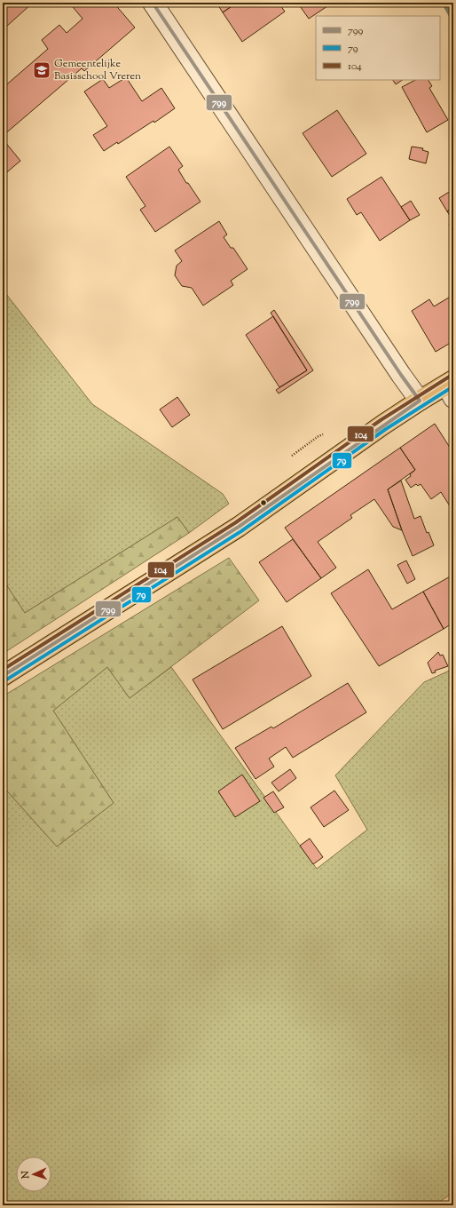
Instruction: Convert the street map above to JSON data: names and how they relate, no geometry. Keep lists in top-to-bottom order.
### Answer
{
  "places": {
    "school or university": ["Gemeentelijke Basisschool Vreren"]
  },
  "lines": ["transit line 799", "transit line 104", "transit line 79"],
  "legend": ["799", "79", "104"],
  "north": "left"
}
